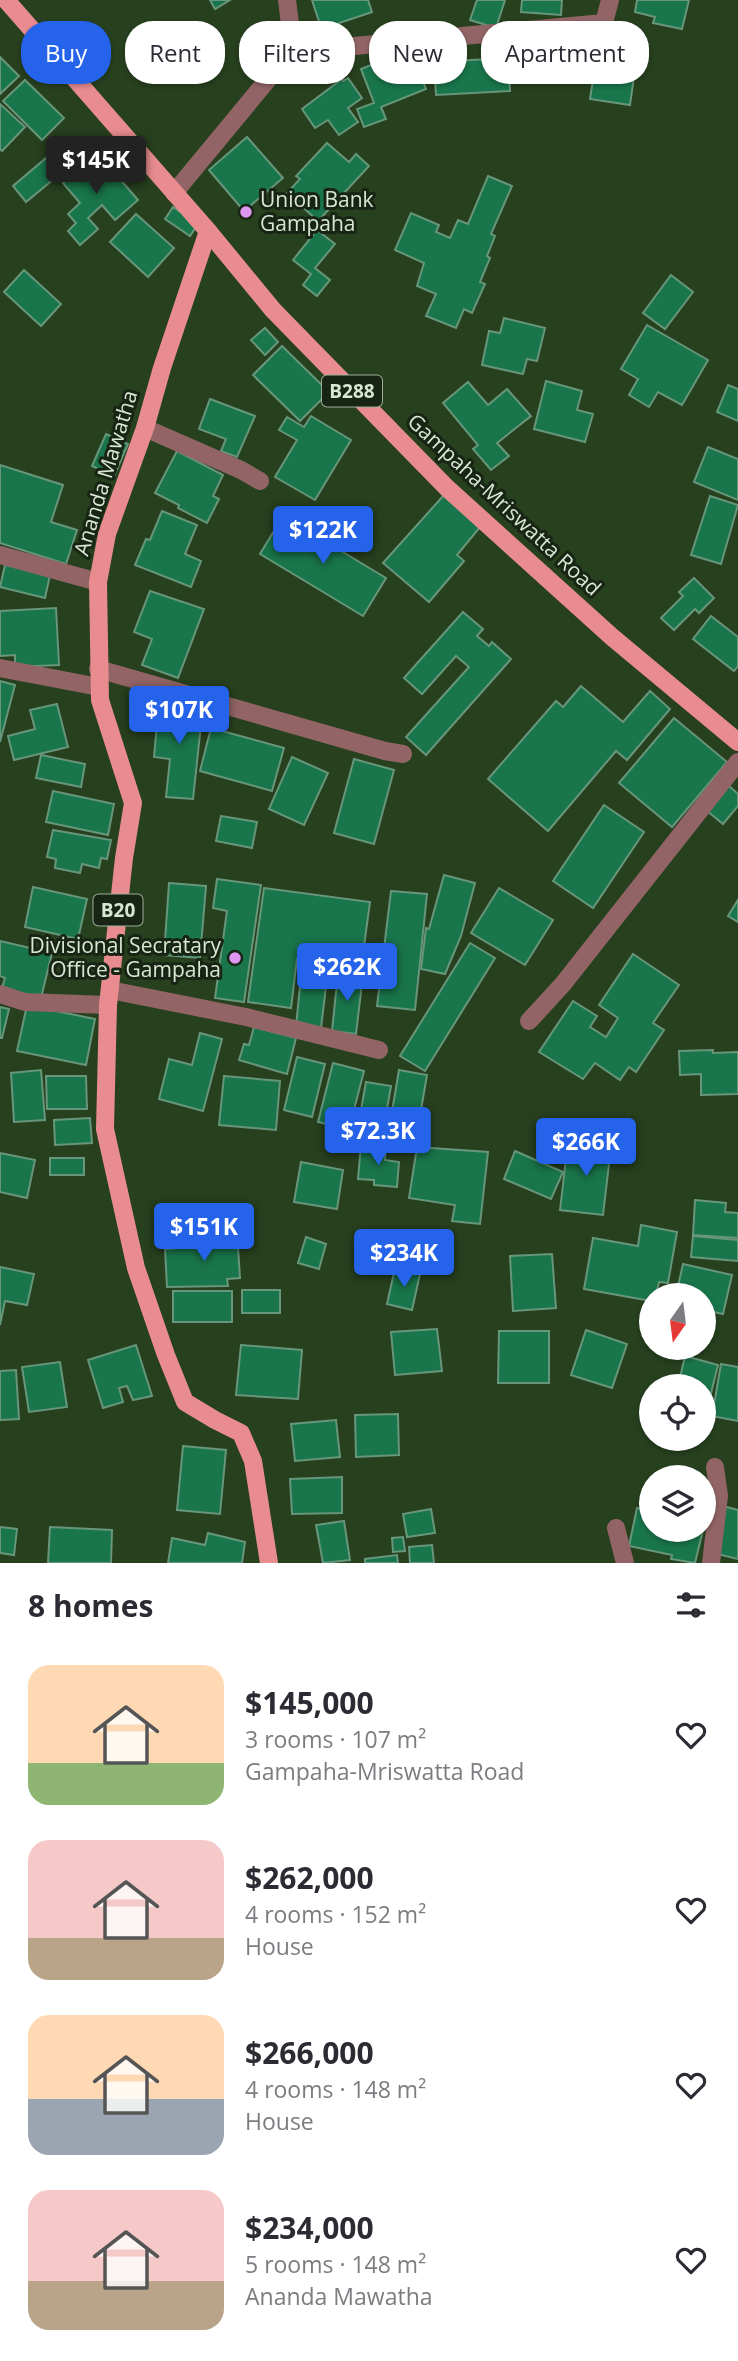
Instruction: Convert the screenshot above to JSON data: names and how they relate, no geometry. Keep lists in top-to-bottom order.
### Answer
{
  "streets": {
    "main road": [
      "B288",
      "Ananda Mawatha",
      "Gampaha-Mriswatta Road",
      "B20"
    ]
  },
  "crossings": [
    ["Ananda Mawatha", "Gampaha-Mriswatta Road"]
  ],
  "places": ["Union Bank Gampaha", "Divisional Secratary Office - Gampaha"],
  "north": "bottom",
  "page": {
    "chip": [
      "Buy",
      "Rent",
      "Filters",
      "New",
      "Apartment"
    ],
    "price": [
      "$145K",
      "$122K",
      "$107K",
      "$262K",
      "$72.3K",
      "$266K",
      "$151K",
      "$234K"
    ],
    "heading": "8 homes",
    "list": [
      {
        "name": "$145,000",
        "note": "3 rooms · 107 m² · Gampaha-Mriswatta Road"
      },
      {
        "name": "$262,000",
        "note": "4 rooms · 152 m² · House"
      },
      {
        "name": "$266,000",
        "note": "4 rooms · 148 m² · House"
      },
      {
        "name": "$234,000",
        "note": "5 rooms · 148 m² · Ananda Mawatha"
      }
    ]
  }
}
